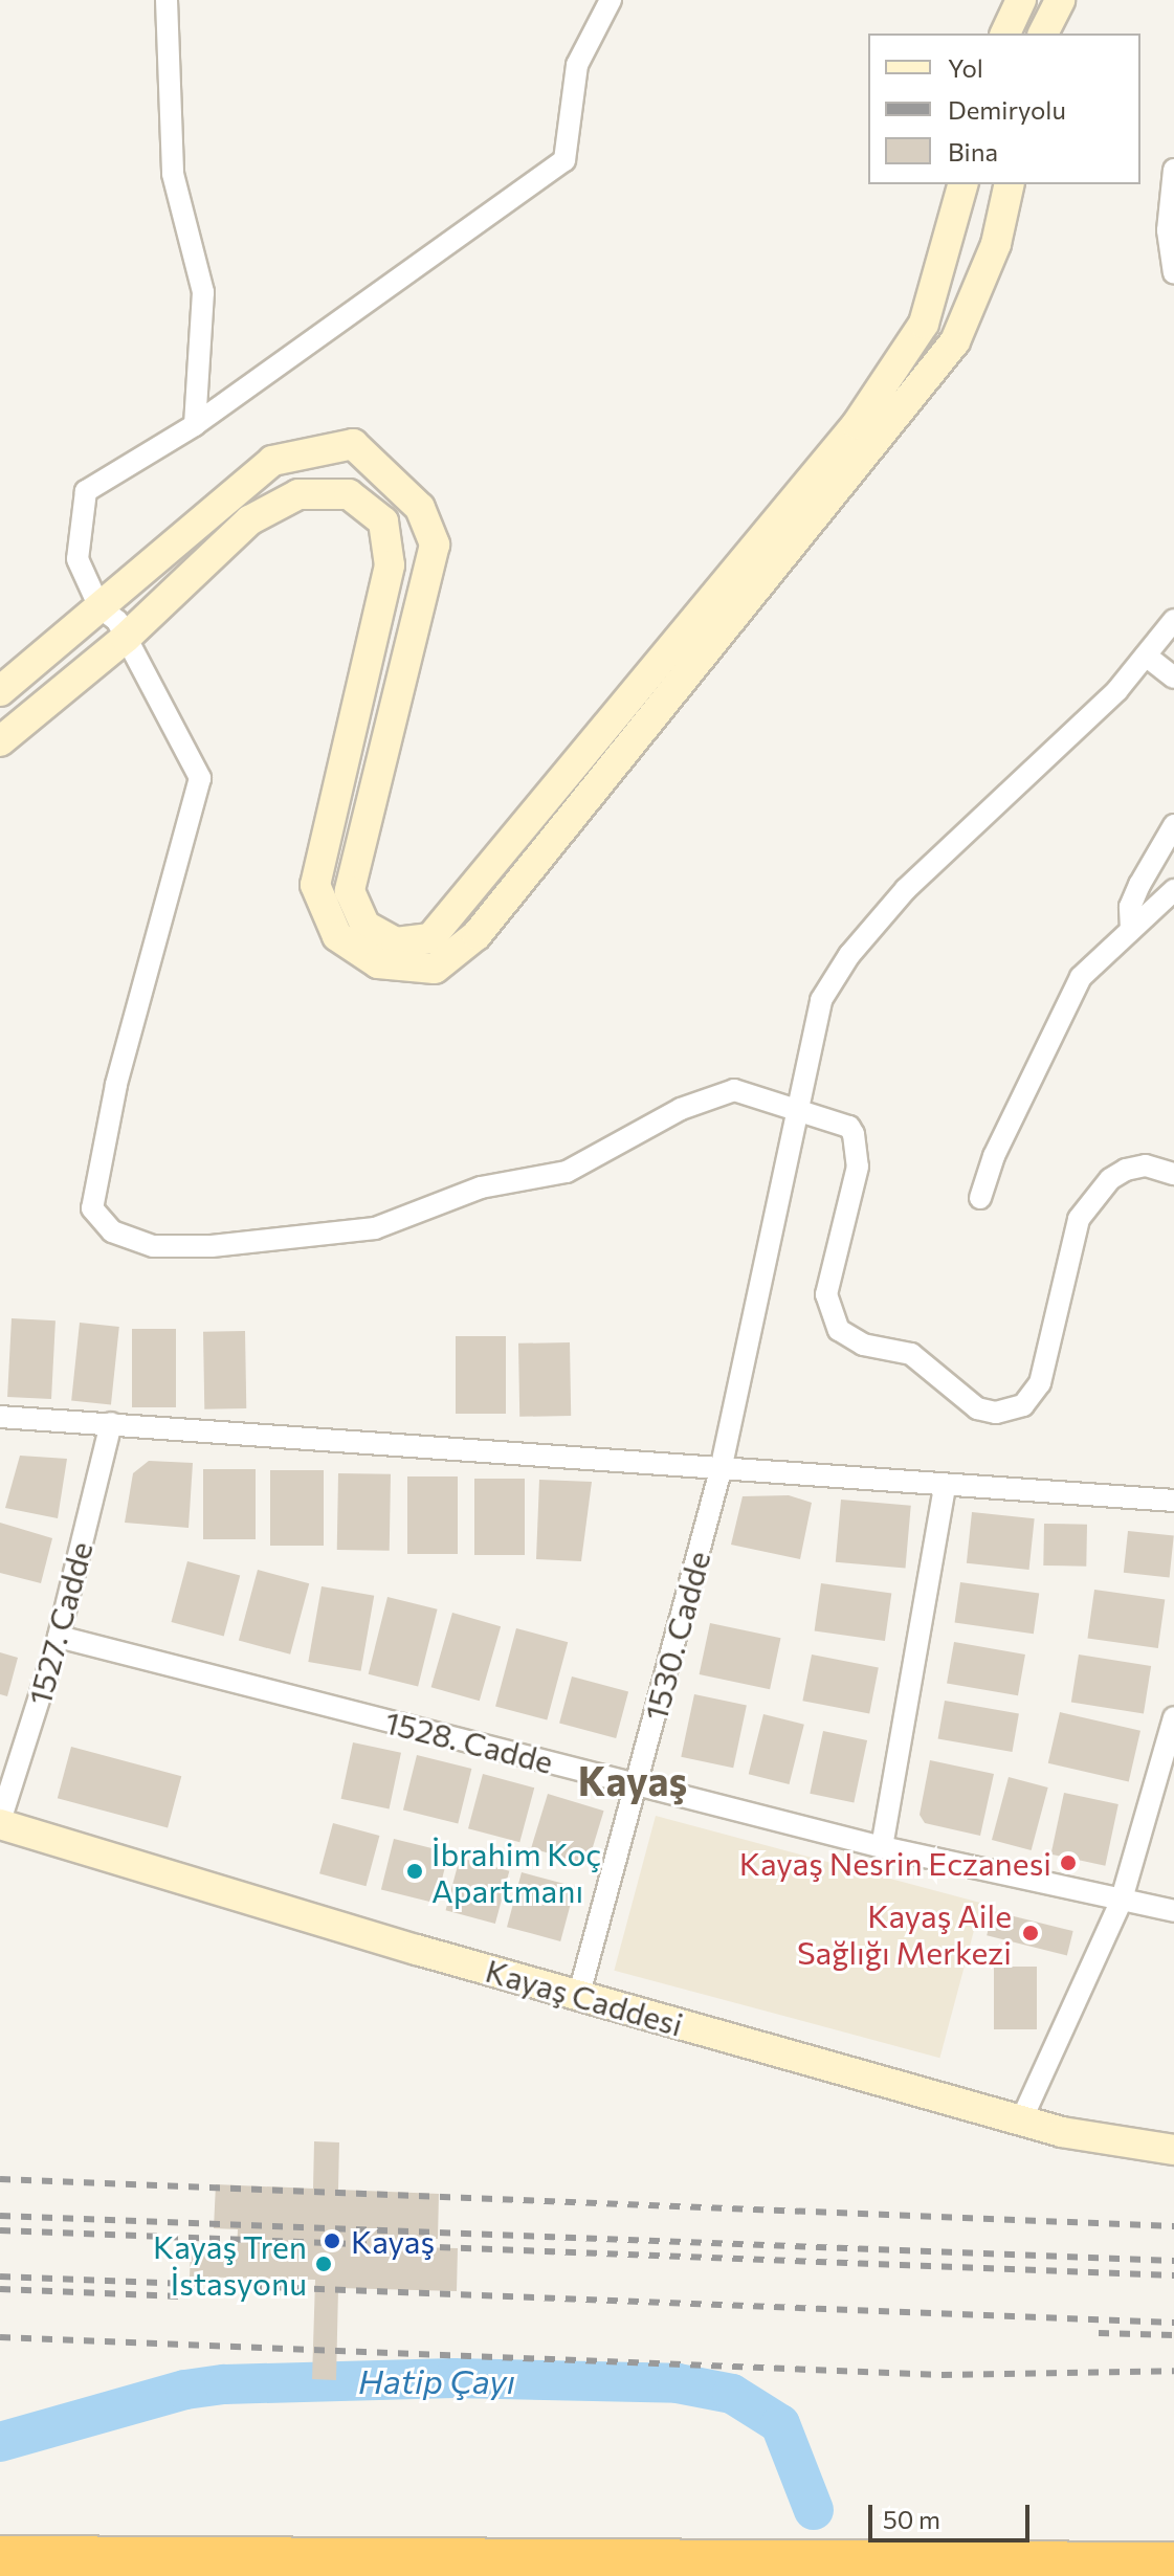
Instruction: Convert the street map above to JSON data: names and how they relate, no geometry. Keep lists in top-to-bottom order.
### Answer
{
  "streets": {
    "street": [
      "1527. Cadde",
      "1530. Cadde",
      "1528. Cadde",
      "Kayaş Caddesi"
    ]
  },
  "crossings": [
    ["1527. Cadde", "1528. Cadde"],
    ["1527. Cadde", "Kayaş Caddesi"],
    ["1530. Cadde", "1528. Cadde"],
    ["1530. Cadde", "Kayaş Caddesi"]
  ],
  "districts": ["Kayaş"],
  "water": ["Hatip Çayı"],
  "places": [
    "Kayaş Nesrin Eczanesi",
    "İbrahim Koç Apartmanı",
    "Kayaş Aile Sağlığı Merkezi",
    "Kayaş",
    "Kayaş Tren İstasyonu"
  ],
  "legend": ["Yol", "Demiryolu", "Bina"],
  "scale_bar": "50 m"
}
